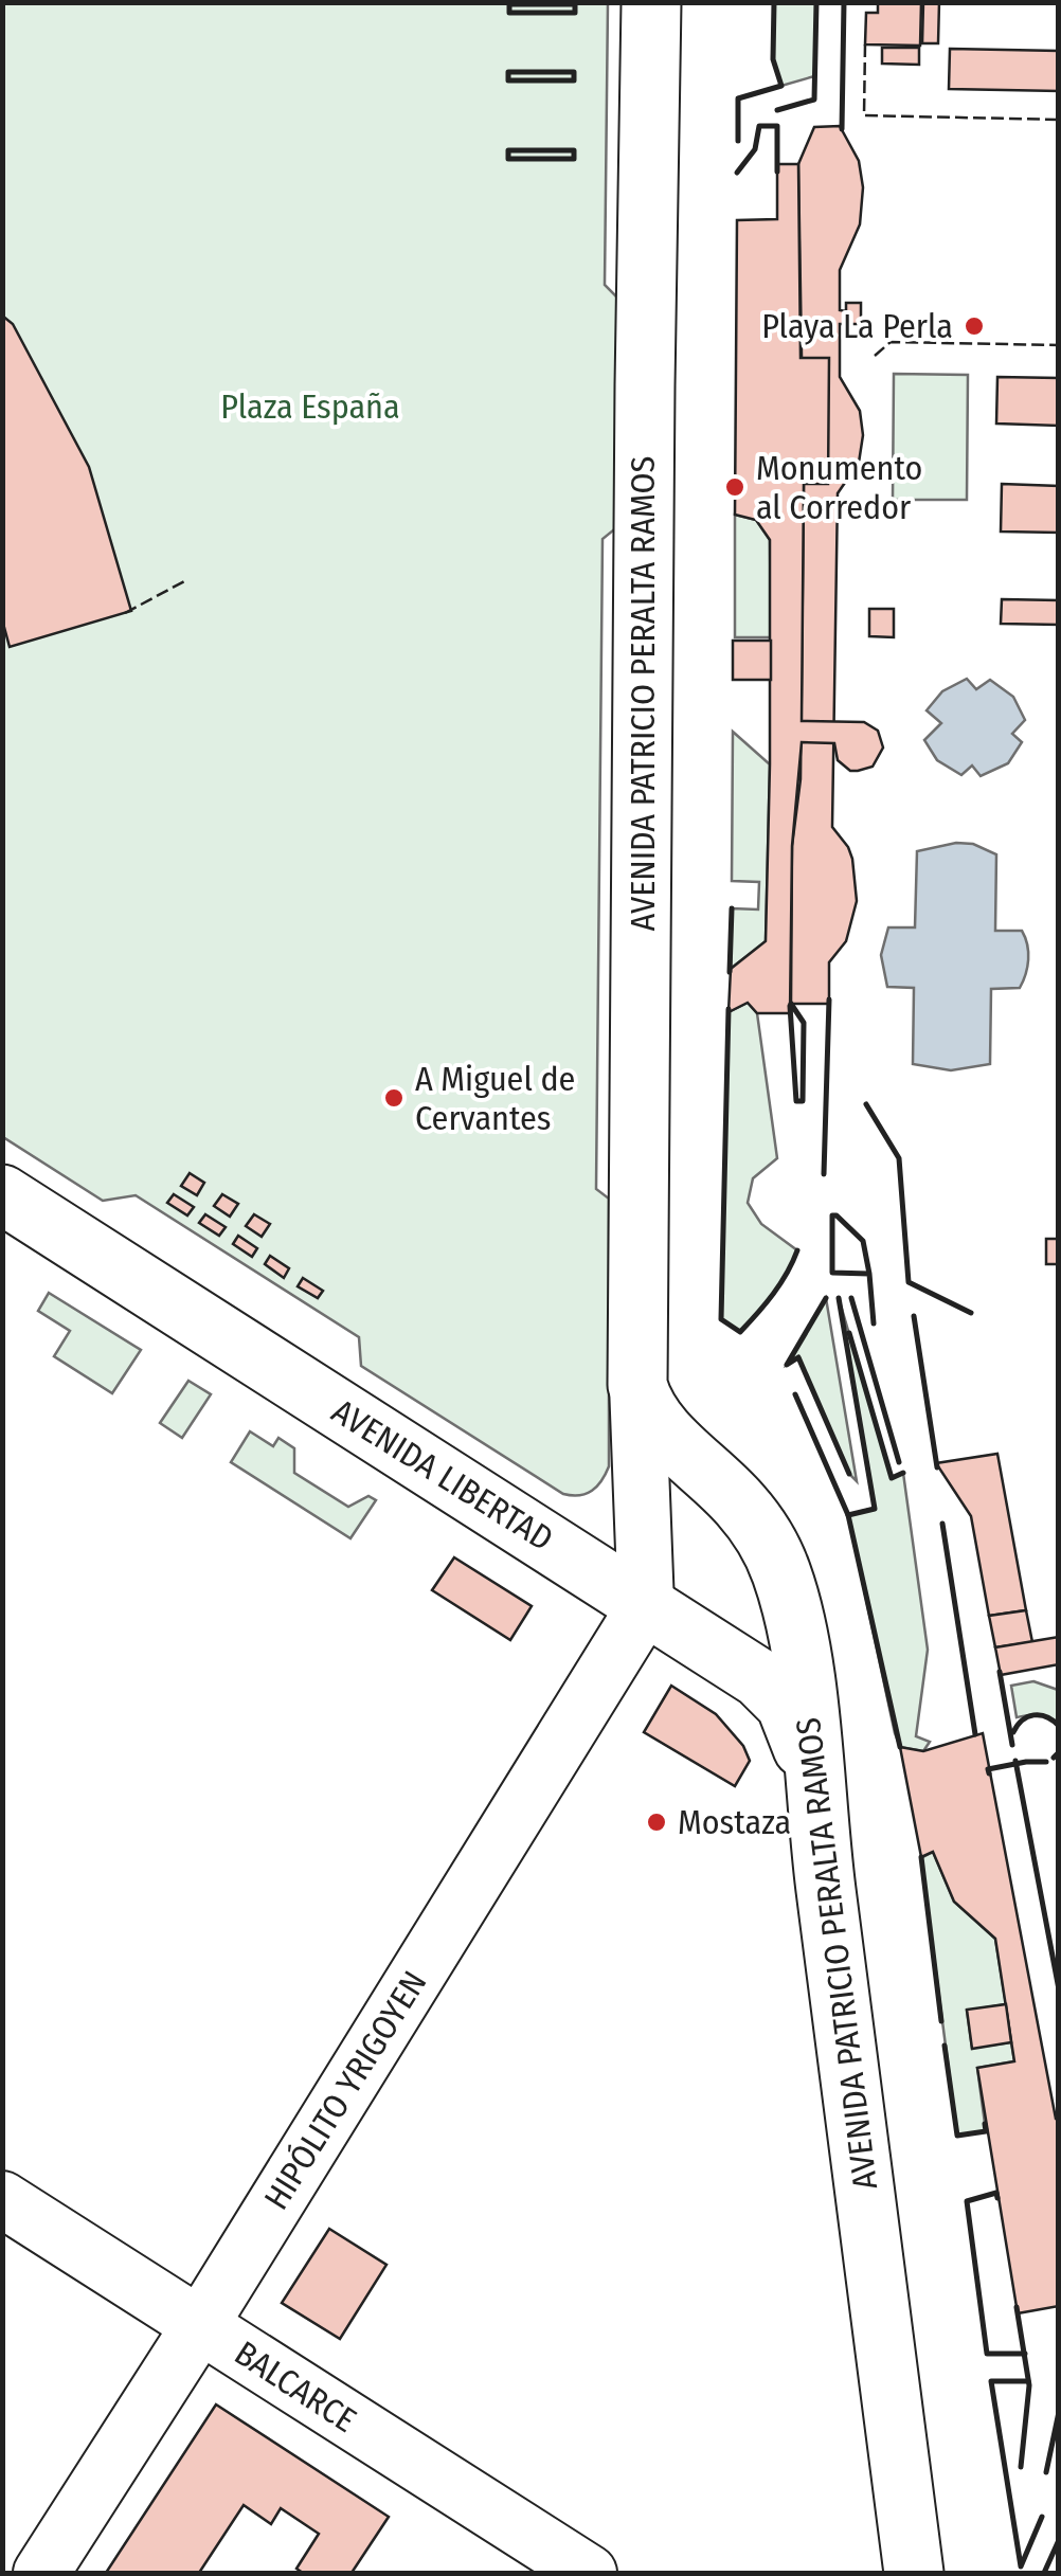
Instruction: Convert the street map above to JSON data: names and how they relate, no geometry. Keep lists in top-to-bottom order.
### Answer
{
  "streets": {
    "main road": ["AVENIDA PATRICIO PERALTA RAMOS", "AVENIDA LIBERTAD"],
    "street": ["HIPÓLITO YRIGOYEN", "BALCARCE"]
  },
  "crossings": [
    ["AVENIDA PATRICIO PERALTA RAMOS", "AVENIDA LIBERTAD"],
    ["AVENIDA PATRICIO PERALTA RAMOS", "HIPÓLITO YRIGOYEN"],
    ["AVENIDA LIBERTAD", "HIPÓLITO YRIGOYEN"],
    ["HIPÓLITO YRIGOYEN", "BALCARCE"]
  ],
  "parks": ["Plaza España"],
  "places": [
    "Playa La Perla",
    "Monumento al Corredor",
    "A Miguel de Cervantes",
    "Mostaza"
  ]
}
